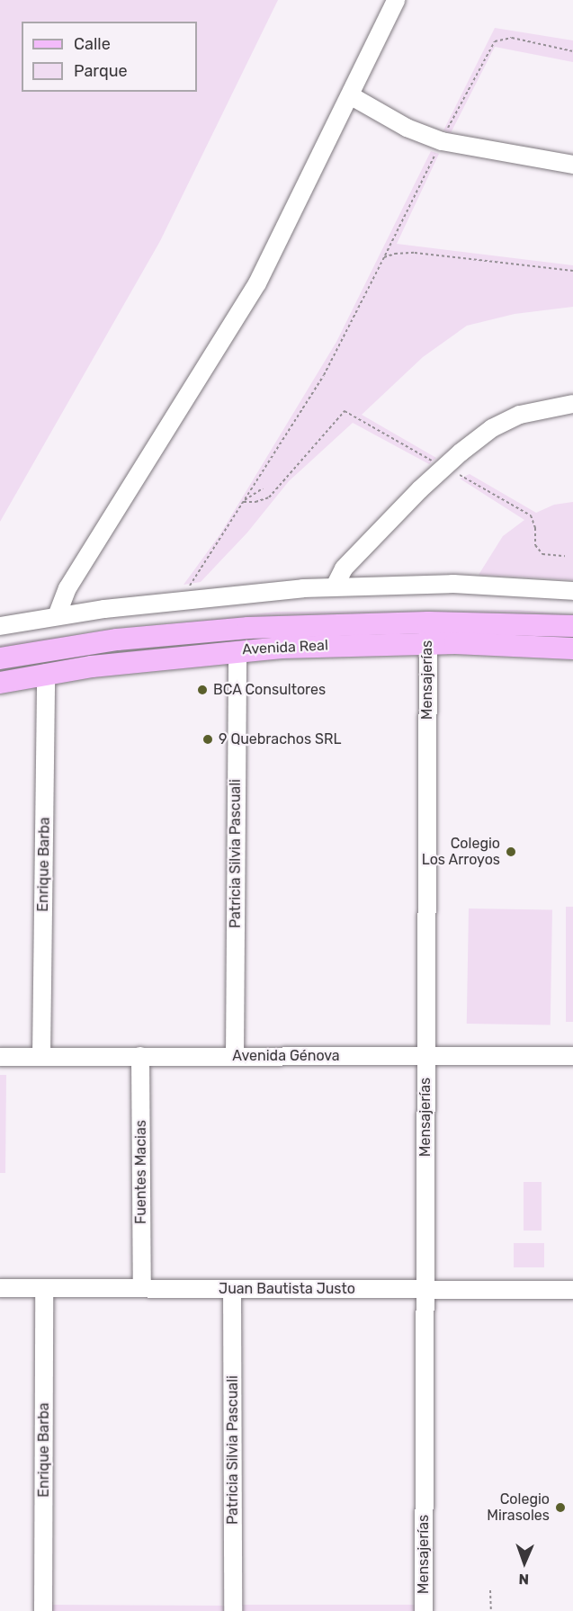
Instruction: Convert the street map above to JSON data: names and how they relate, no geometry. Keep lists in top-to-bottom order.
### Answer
{
  "streets": {
    "main road": ["Avenida Real"],
    "street": [
      "Mensajerías",
      "Patricia Silvia Pascuali",
      "Enrique Barba",
      "Avenida Génova",
      "Fuentes Macias",
      "Juan Bautista Justo"
    ]
  },
  "crossings": [
    ["Avenida Real", "Mensajerías"],
    ["Avenida Real", "Patricia Silvia Pascuali"],
    ["Avenida Real", "Enrique Barba"],
    ["Mensajerías", "Avenida Génova"],
    ["Mensajerías", "Juan Bautista Justo"],
    ["Patricia Silvia Pascuali", "Avenida Génova"],
    ["Patricia Silvia Pascuali", "Juan Bautista Justo"],
    ["Enrique Barba", "Avenida Génova"],
    ["Enrique Barba", "Juan Bautista Justo"],
    ["Avenida Génova", "Fuentes Macias"],
    ["Fuentes Macias", "Juan Bautista Justo"]
  ],
  "places": [
    "BCA Consultores",
    "9 Quebrachos SRL",
    "Colegio Los Arroyos",
    "Colegio Mirasoles"
  ],
  "legend": ["Calle", "Parque"],
  "north": "bottom"
}
